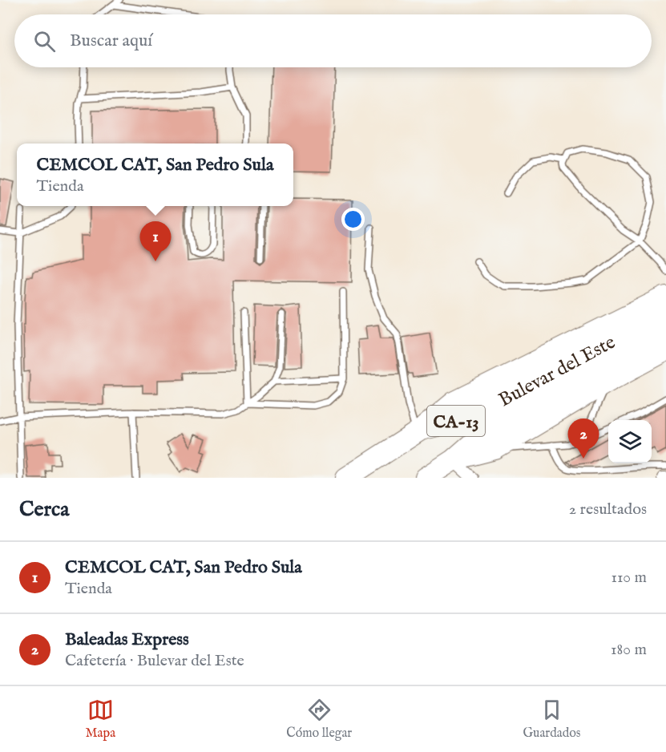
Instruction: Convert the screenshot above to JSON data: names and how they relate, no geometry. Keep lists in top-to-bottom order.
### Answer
{
  "streets": {
    "highway": ["Bulevar del Este", "CA-13"]
  },
  "page": {
    "search": "Buscar aquí",
    "popup": ["CEMCOL CAT, San Pedro Sula", "Tienda"],
    "pins": ["1", "2"],
    "heading": ["Cerca", "2 resultados"],
    "list": [
      {
        "mark": "1",
        "name": "CEMCOL CAT, San Pedro Sula",
        "note": "Tienda",
        "value": "110 m"
      },
      {
        "mark": "2",
        "name": "Baleadas Express",
        "note": "Cafetería · Bulevar del Este",
        "value": "180 m"
      }
    ],
    "nav": ["Mapa", "Cómo llegar", "Guardados"]
  }
}
